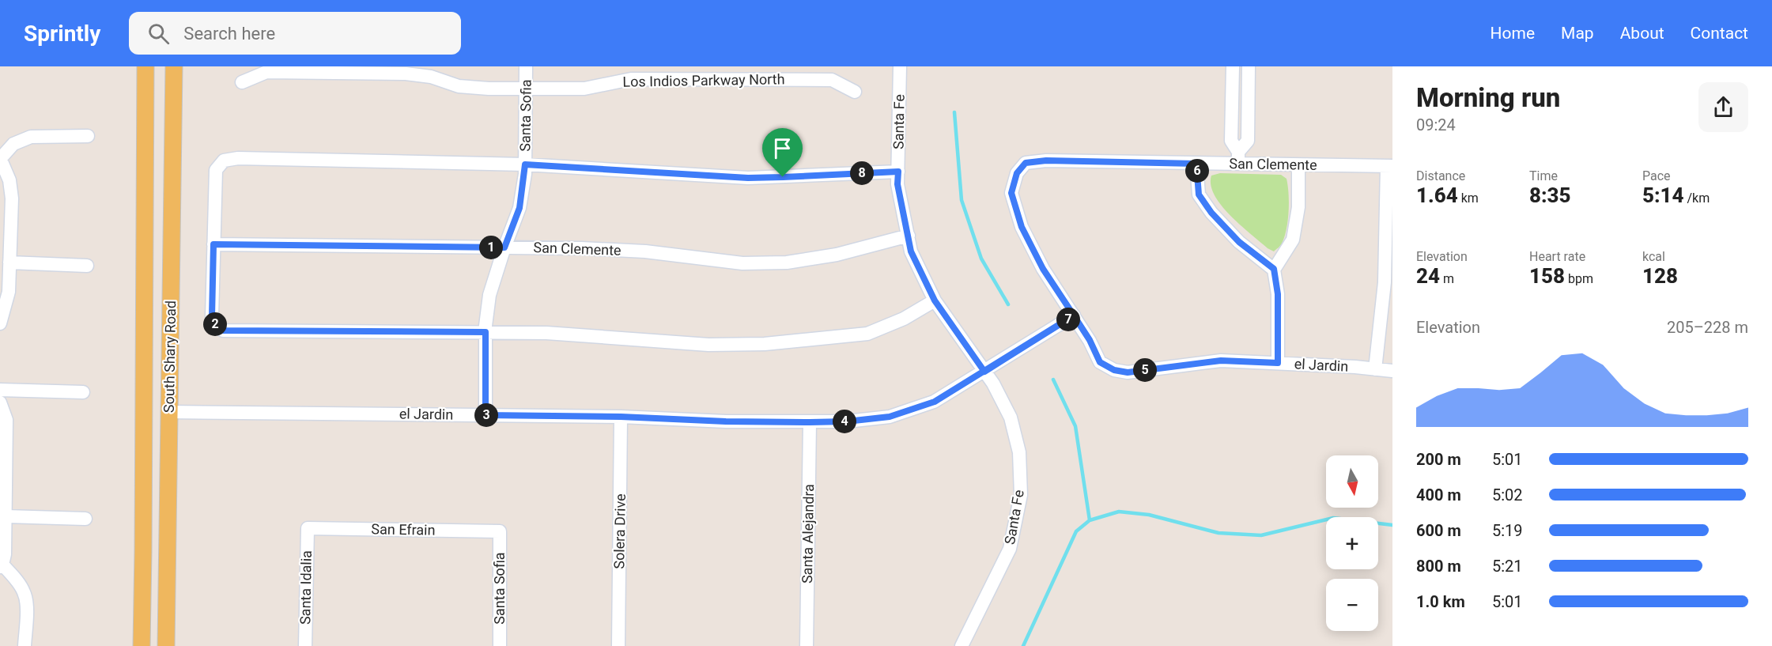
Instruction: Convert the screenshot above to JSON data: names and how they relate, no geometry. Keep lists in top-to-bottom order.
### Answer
{
  "streets": {
    "main road": ["South Shary Road"],
    "street": [
      "Los Indios Parkway North",
      "Santa Sofia",
      "Santa Fe",
      "San Clemente",
      "el Jardin",
      "San Efrain",
      "Solera Drive",
      "Santa Alejandra",
      "Santa Idalia"
    ]
  },
  "crossings": [
    ["Los Indios Parkway North", "Santa Sofia"],
    ["Santa Sofia", "San Clemente"],
    ["Santa Sofia", "el Jardin"],
    ["Santa Sofia", "San Efrain"],
    ["Santa Fe", "San Clemente"],
    ["Santa Fe", "el Jardin"],
    ["San Clemente", "el Jardin"],
    ["South Shary Road", "el Jardin"],
    ["el Jardin", "Solera Drive"],
    ["el Jardin", "Santa Alejandra"],
    ["San Efrain", "Santa Idalia"]
  ],
  "north": "bottom",
  "page": {
    "header": "Sprintly",
    "search": "Search here",
    "nav": [
      "Home",
      "Map",
      "About",
      "Contact"
    ],
    "heading": ["Morning run", "09:24"],
    "stats": [
      ["Distance", "1.64 km"],
      ["Time", "8:35"],
      ["Pace", "5:14 /km"],
      ["Elevation", "24 m"],
      ["Heart rate", "158 bpm"],
      ["kcal", "128"]
    ],
    "pins": [
      "6",
      "8",
      "1",
      "7",
      "2",
      "5",
      "3",
      "4"
    ],
    "chart": ["Elevation", "205–228 m"],
    "list": [
      {
        "name": "200 m",
        "note": "5:01"
      },
      {
        "name": "400 m",
        "note": "5:02"
      },
      {
        "name": "600 m",
        "note": "5:19"
      },
      {
        "name": "800 m",
        "note": "5:21"
      },
      {
        "name": "1.0 km",
        "note": "5:01"
      }
    ],
    "map_buttons": ["+", "−"]
  }
}
